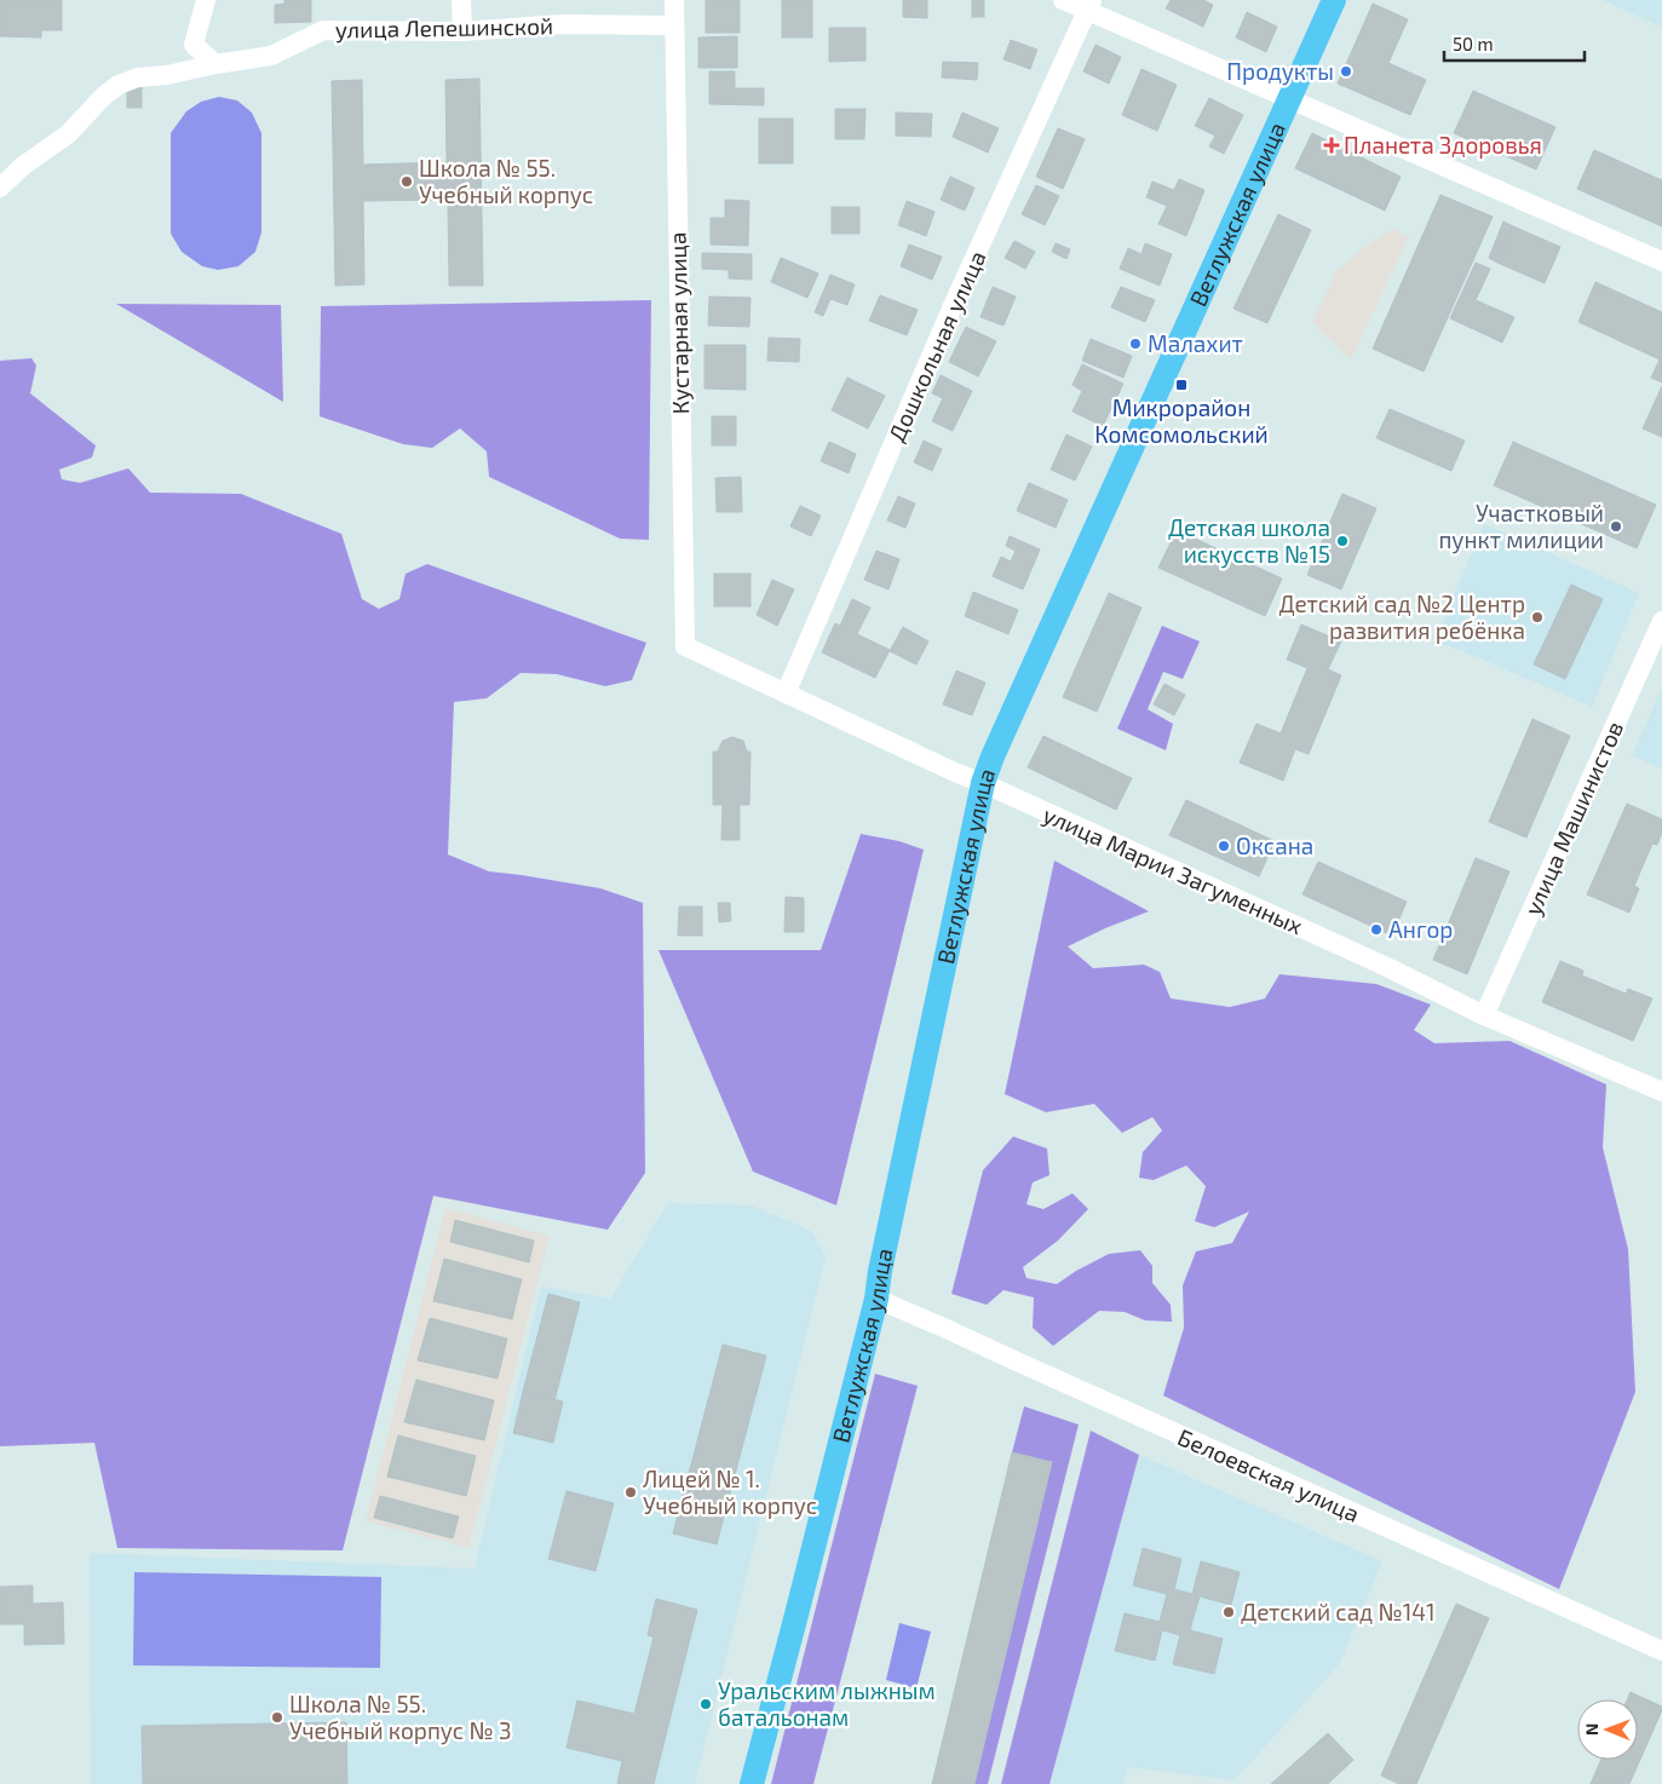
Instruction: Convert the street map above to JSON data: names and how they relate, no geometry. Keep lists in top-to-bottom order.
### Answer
{
  "streets": {
    "main road": ["Ветлужская улица"],
    "street": [
      "улица Лепешинской",
      "Кустарная улица",
      "Дошкольная улица",
      "улица Машинистов",
      "улица Марии Загуменных",
      "Белоевская улица"
    ]
  },
  "crossings": [
    ["улица Лепешинской", "Кустарная улица"],
    ["Ветлужская улица", "улица Марии Загуменных"],
    ["Ветлужская улица", "Белоевская улица"],
    ["Кустарная улица", "улица Марии Загуменных"],
    ["Дошкольная улица", "улица Марии Загуменных"],
    ["улица Машинистов", "улица Марии Загуменных"]
  ],
  "places": {
    "other": [
      "Продукты",
      "Школа № 55. Учебный корпус",
      "Малахит",
      "Участковый пункт милиции",
      "Детская школа искусств №15",
      "Детский сад №2 Центр развития ребёнка",
      "Оксана",
      "Ангор",
      "Лицей № 1. Учебный корпус",
      "Детский сад №141",
      "Уральским лыжным батальонам",
      "Школа № 55. Учебный корпус № 3"
    ],
    "health": ["Планета Здоровья"],
    "transit": ["Микрорайон Комсомольский"]
  },
  "scale_bar": "50 m",
  "north": "left"
}
